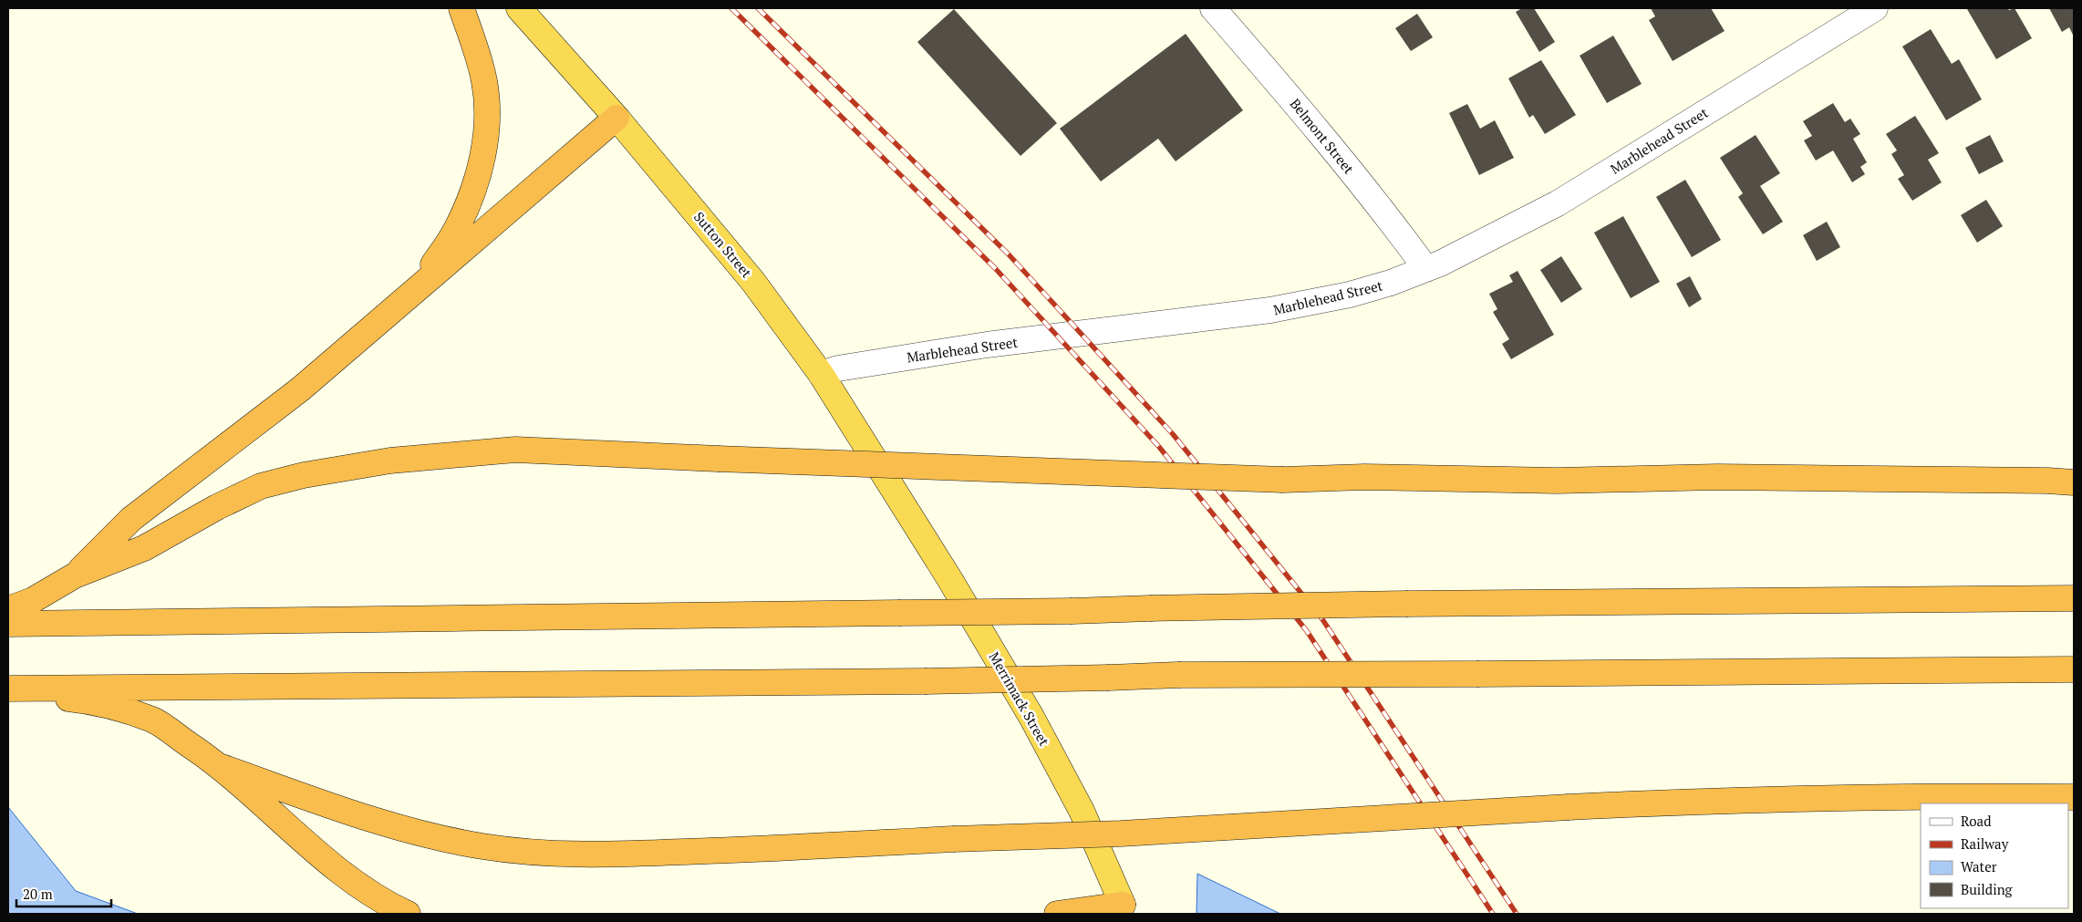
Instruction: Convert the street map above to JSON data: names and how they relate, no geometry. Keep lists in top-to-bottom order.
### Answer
{
  "streets": {
    "highway": ["Sutton Street", "Merrimack Street"],
    "street": ["Belmont Street", "Marblehead Street"]
  },
  "crossings": [
    ["Belmont Street", "Marblehead Street"],
    ["Marblehead Street", "Sutton Street"],
    ["Sutton Street", "Merrimack Street"]
  ],
  "legend": [
    "Road",
    "Railway",
    "Water",
    "Building"
  ],
  "scale_bar": "20 m"
}
